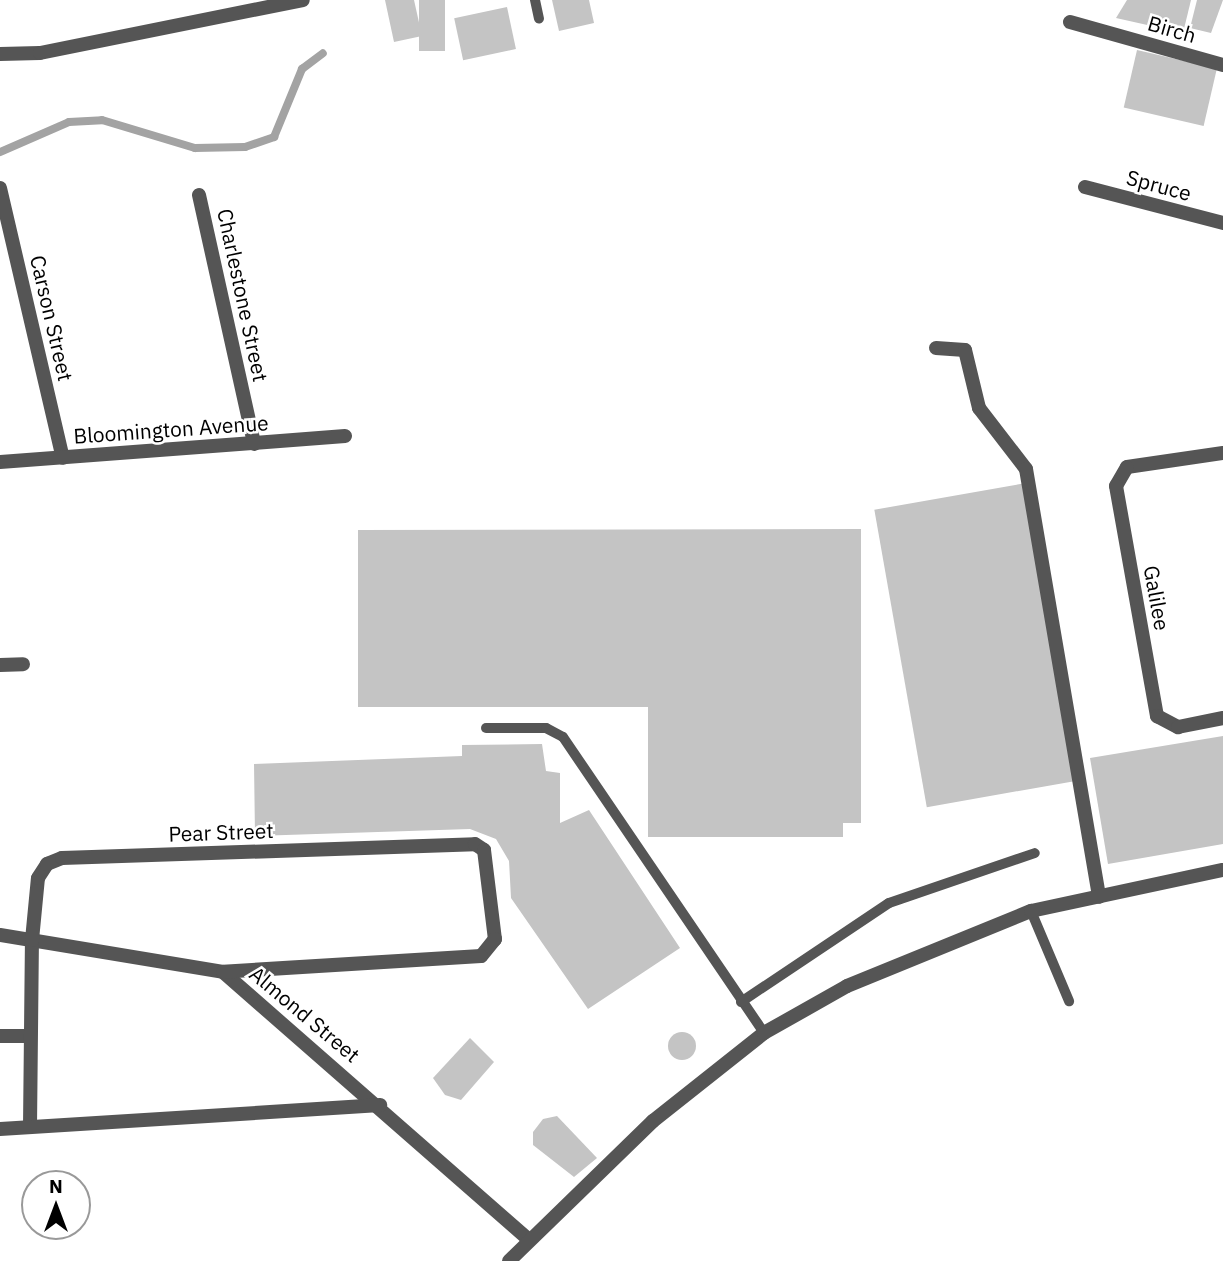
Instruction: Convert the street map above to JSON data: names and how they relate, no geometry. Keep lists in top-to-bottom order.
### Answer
{
  "streets": {
    "street": [
      "Birch",
      "Spruce",
      "Charlestone Street",
      "Carson Street",
      "Bloomington Avenue",
      "Galilee",
      "Pear Street",
      "Almond Street"
    ]
  },
  "crossings": [
    ["Charlestone Street", "Bloomington Avenue"],
    ["Carson Street", "Bloomington Avenue"],
    ["Pear Street", "Almond Street"]
  ],
  "north": "top"
}
